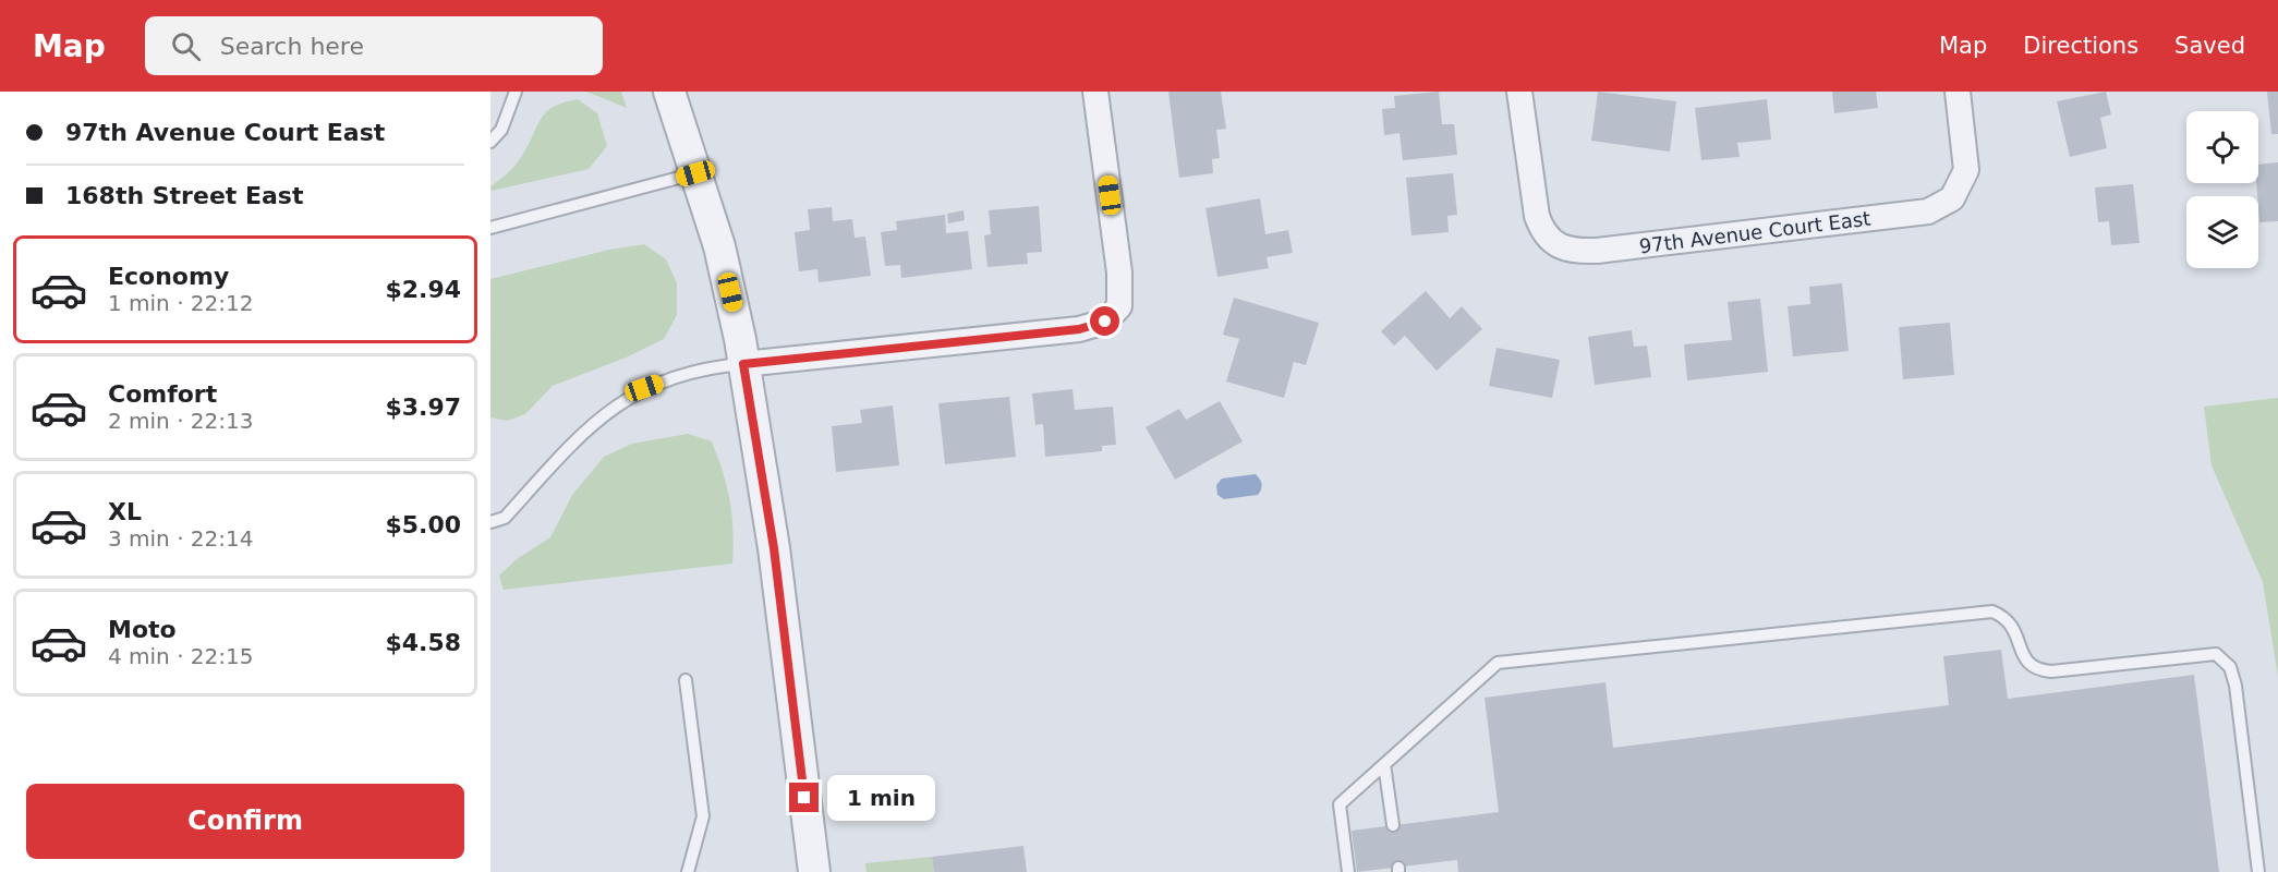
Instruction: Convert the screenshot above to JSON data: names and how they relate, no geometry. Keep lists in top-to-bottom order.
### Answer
{
  "streets": {
    "street": ["97th Avenue Court East"]
  },
  "page": {
    "header": "Map",
    "search": "Search here",
    "nav": ["Map", "Directions", "Saved"],
    "banner": ["97th Avenue Court East", "168th Street East"],
    "list": [
      {
        "name": "Economy",
        "note": "1 min · 22:12",
        "value": "$2.94"
      },
      {
        "name": "Comfort",
        "note": "2 min · 22:13",
        "value": "$3.97"
      },
      {
        "name": "XL",
        "note": "3 min · 22:14",
        "value": "$5.00"
      },
      {
        "name": "Moto",
        "note": "4 min · 22:15",
        "value": "$4.58"
      }
    ],
    "buttons": "Confirm",
    "bubble": "1 min"
  }
}
